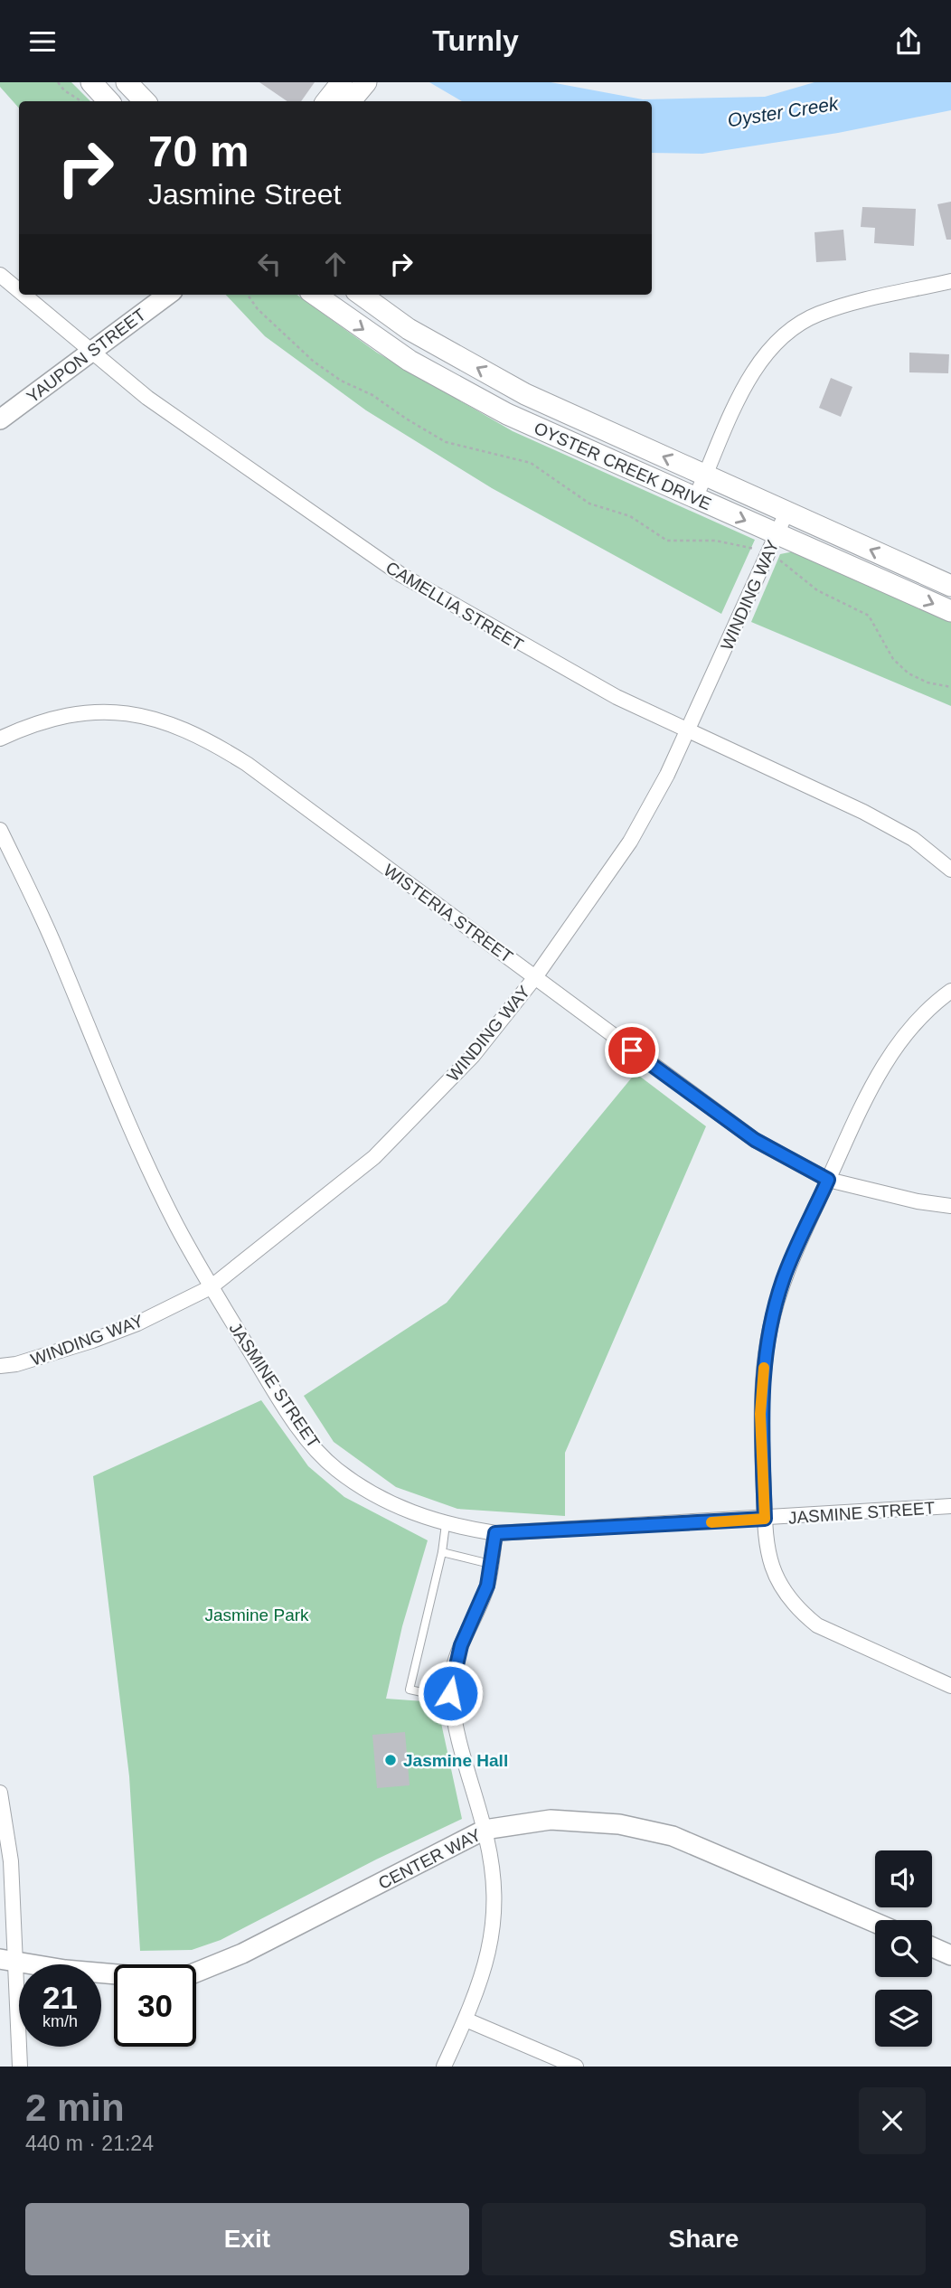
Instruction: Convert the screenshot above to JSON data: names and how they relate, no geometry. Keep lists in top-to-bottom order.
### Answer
{
  "streets": {
    "main road": ["OYSTER CREEK DRIVE"],
    "street": [
      "YAUPON STREET",
      "WINDING WAY",
      "CAMELLIA STREET",
      "WISTERIA STREET",
      "JASMINE STREET",
      "CENTER WAY"
    ]
  },
  "crossings": [
    ["YAUPON STREET", "CAMELLIA STREET"],
    ["OYSTER CREEK DRIVE", "WINDING WAY"],
    ["WINDING WAY", "CAMELLIA STREET"],
    ["WINDING WAY", "WISTERIA STREET"],
    ["WINDING WAY", "JASMINE STREET"]
  ],
  "water": ["Oyster Creek"],
  "parks": ["Jasmine Park"],
  "places": ["Jasmine Hall"],
  "page": {
    "header": "Turnly",
    "turn": ["70 m", "Jasmine Street"],
    "speed": "21 km/h",
    "limit": "30",
    "heading": ["2 min", "440 m · 21:24"],
    "buttons": ["Exit", "Share"]
  }
}
